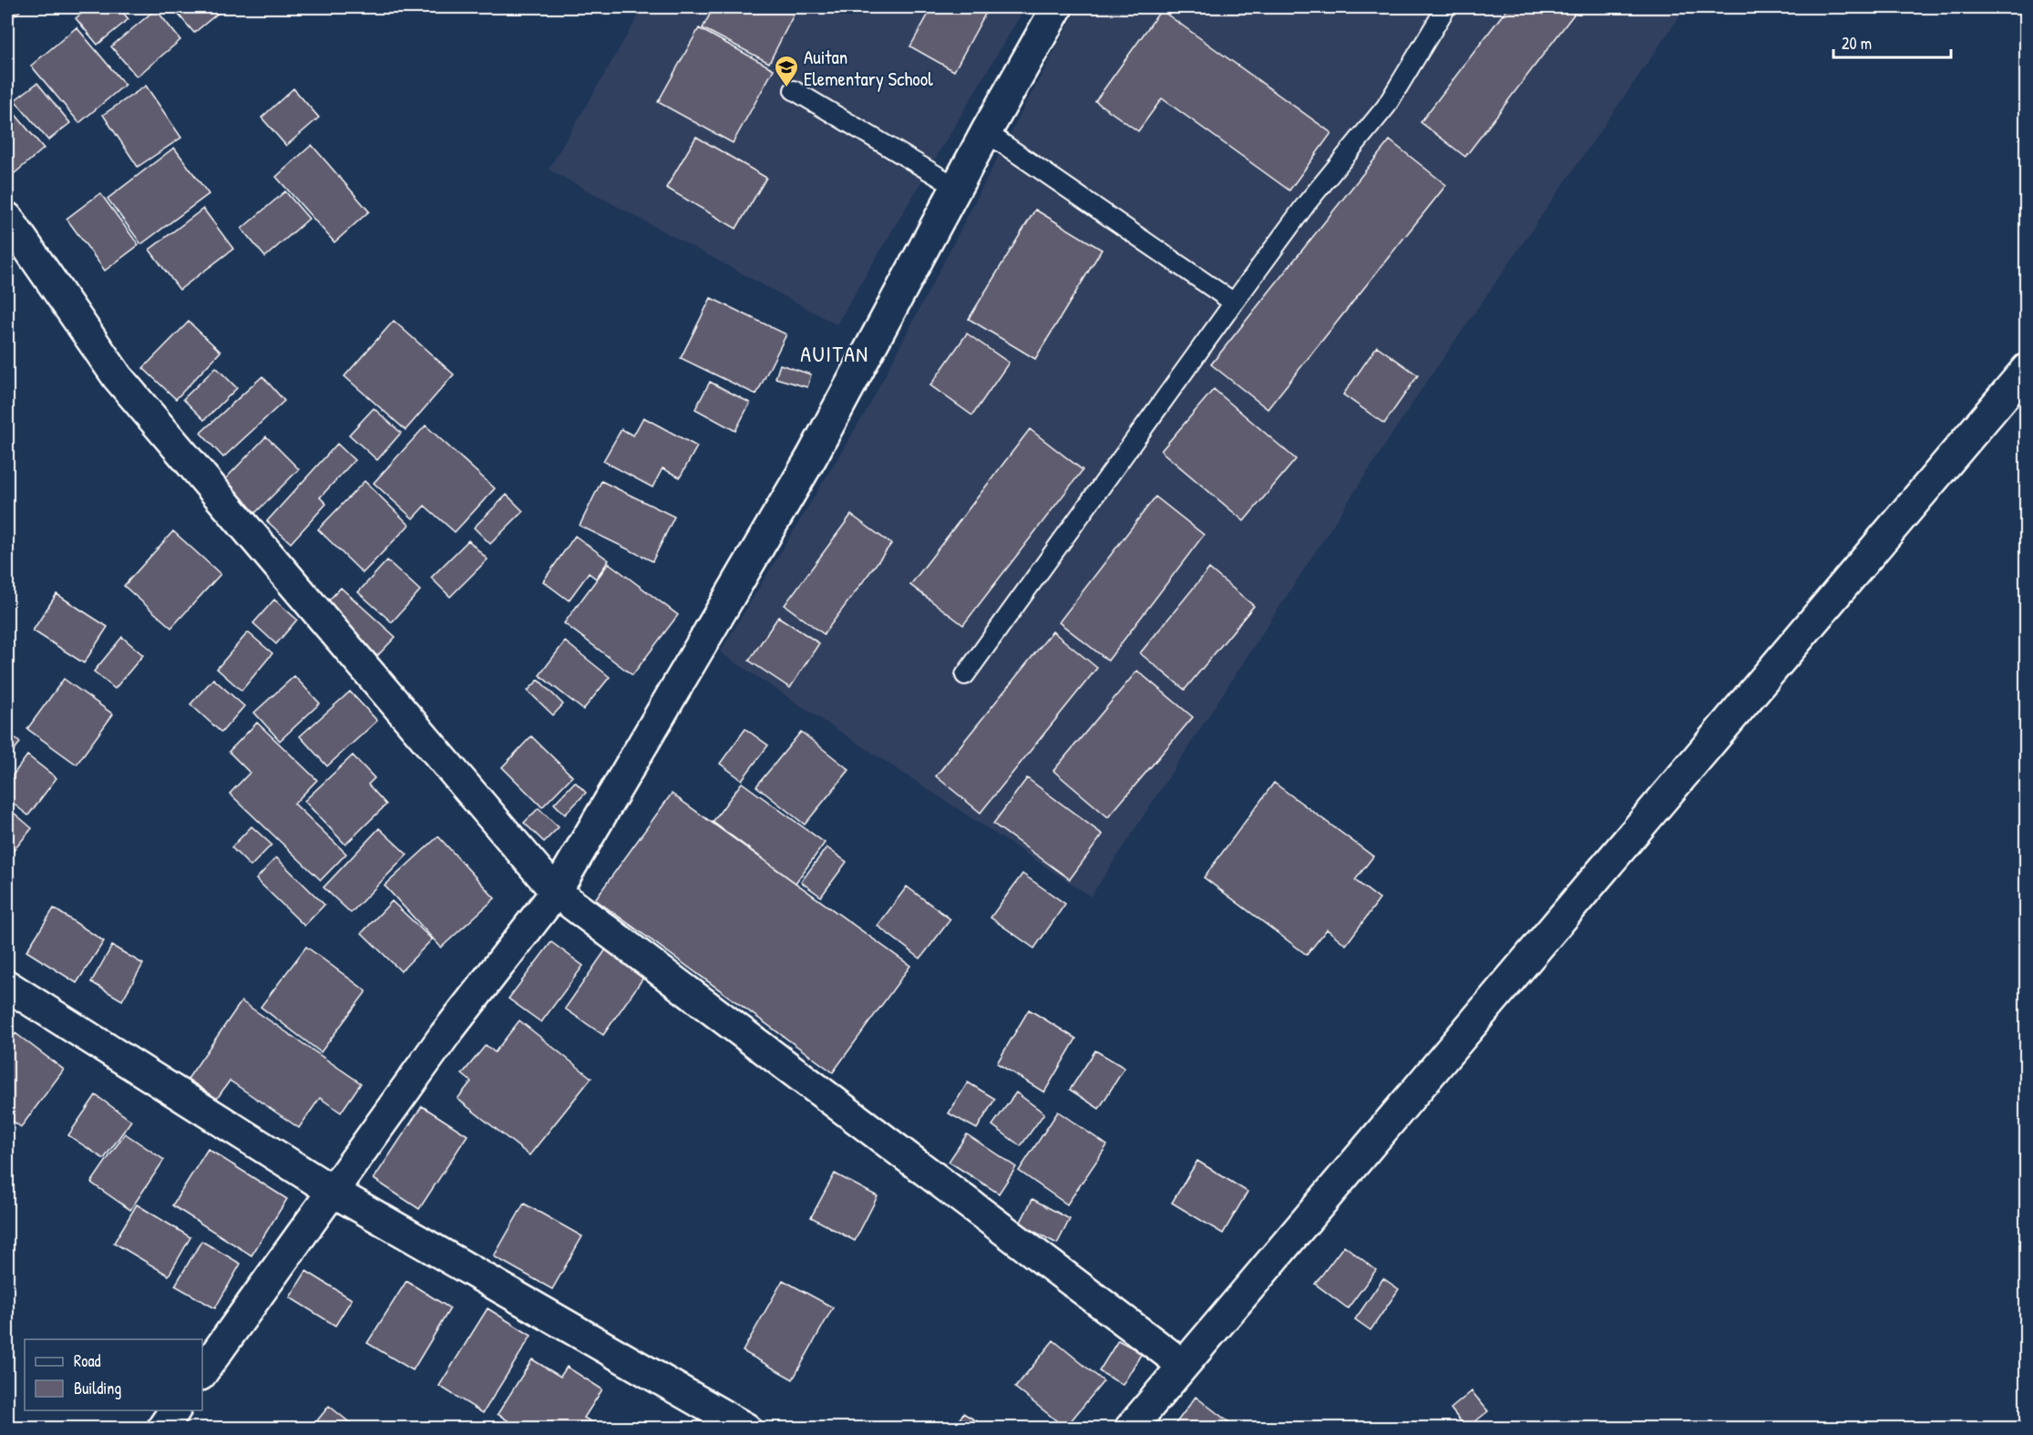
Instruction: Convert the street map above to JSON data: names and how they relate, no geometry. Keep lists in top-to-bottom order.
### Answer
{
  "districts": ["AUITAN"],
  "places": {
    "school or university": ["Auitan Elementary School"]
  },
  "legend": ["Road", "Building"],
  "scale_bar": "20 m"
}
